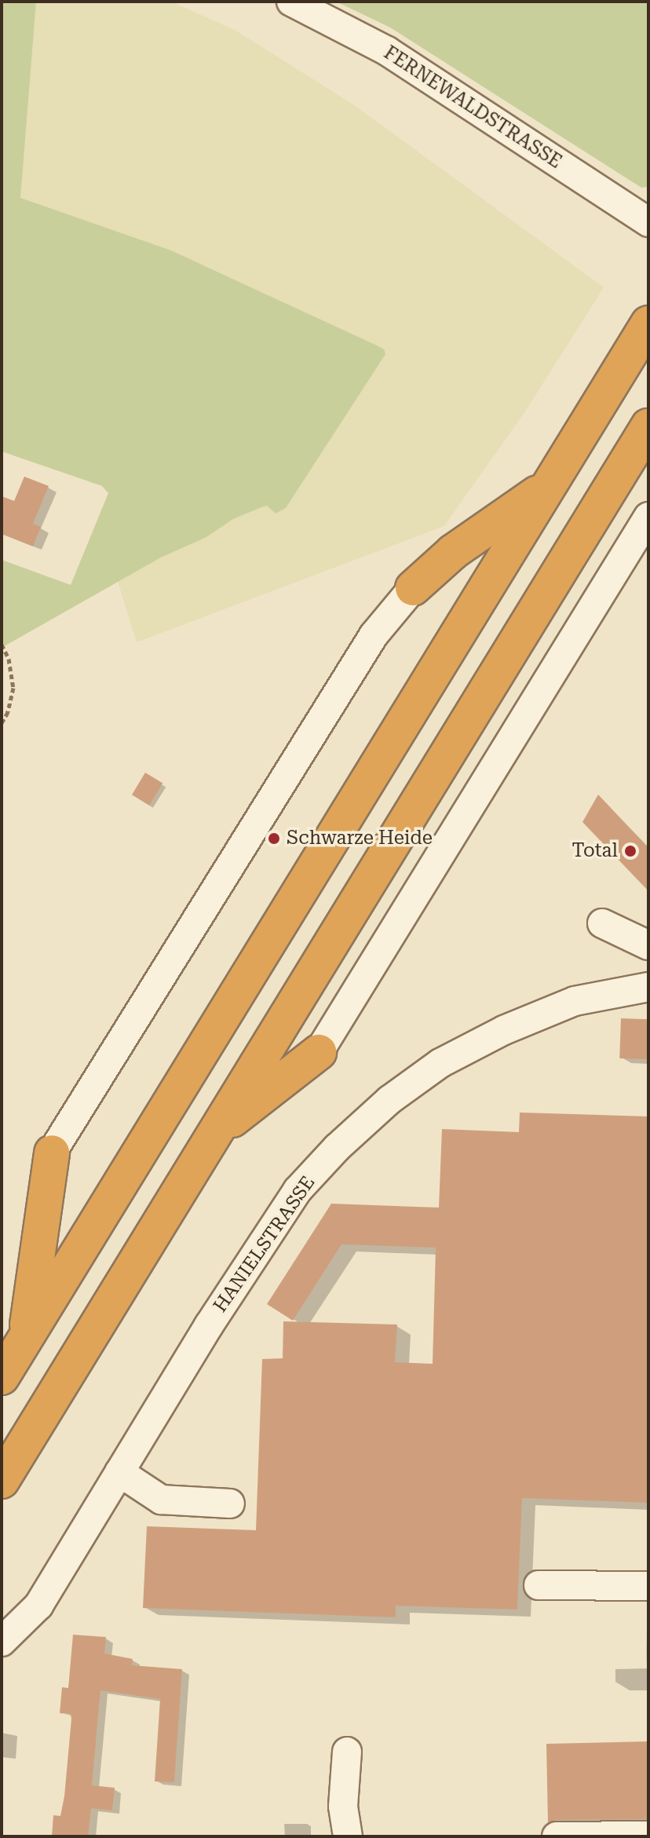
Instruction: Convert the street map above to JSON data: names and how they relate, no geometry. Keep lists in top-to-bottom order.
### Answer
{
  "streets": {
    "street": ["FERNEWALDSTRASSE", "HANIELSTRASSE"]
  },
  "places": ["Schwarze Heide", "Total"]
}
